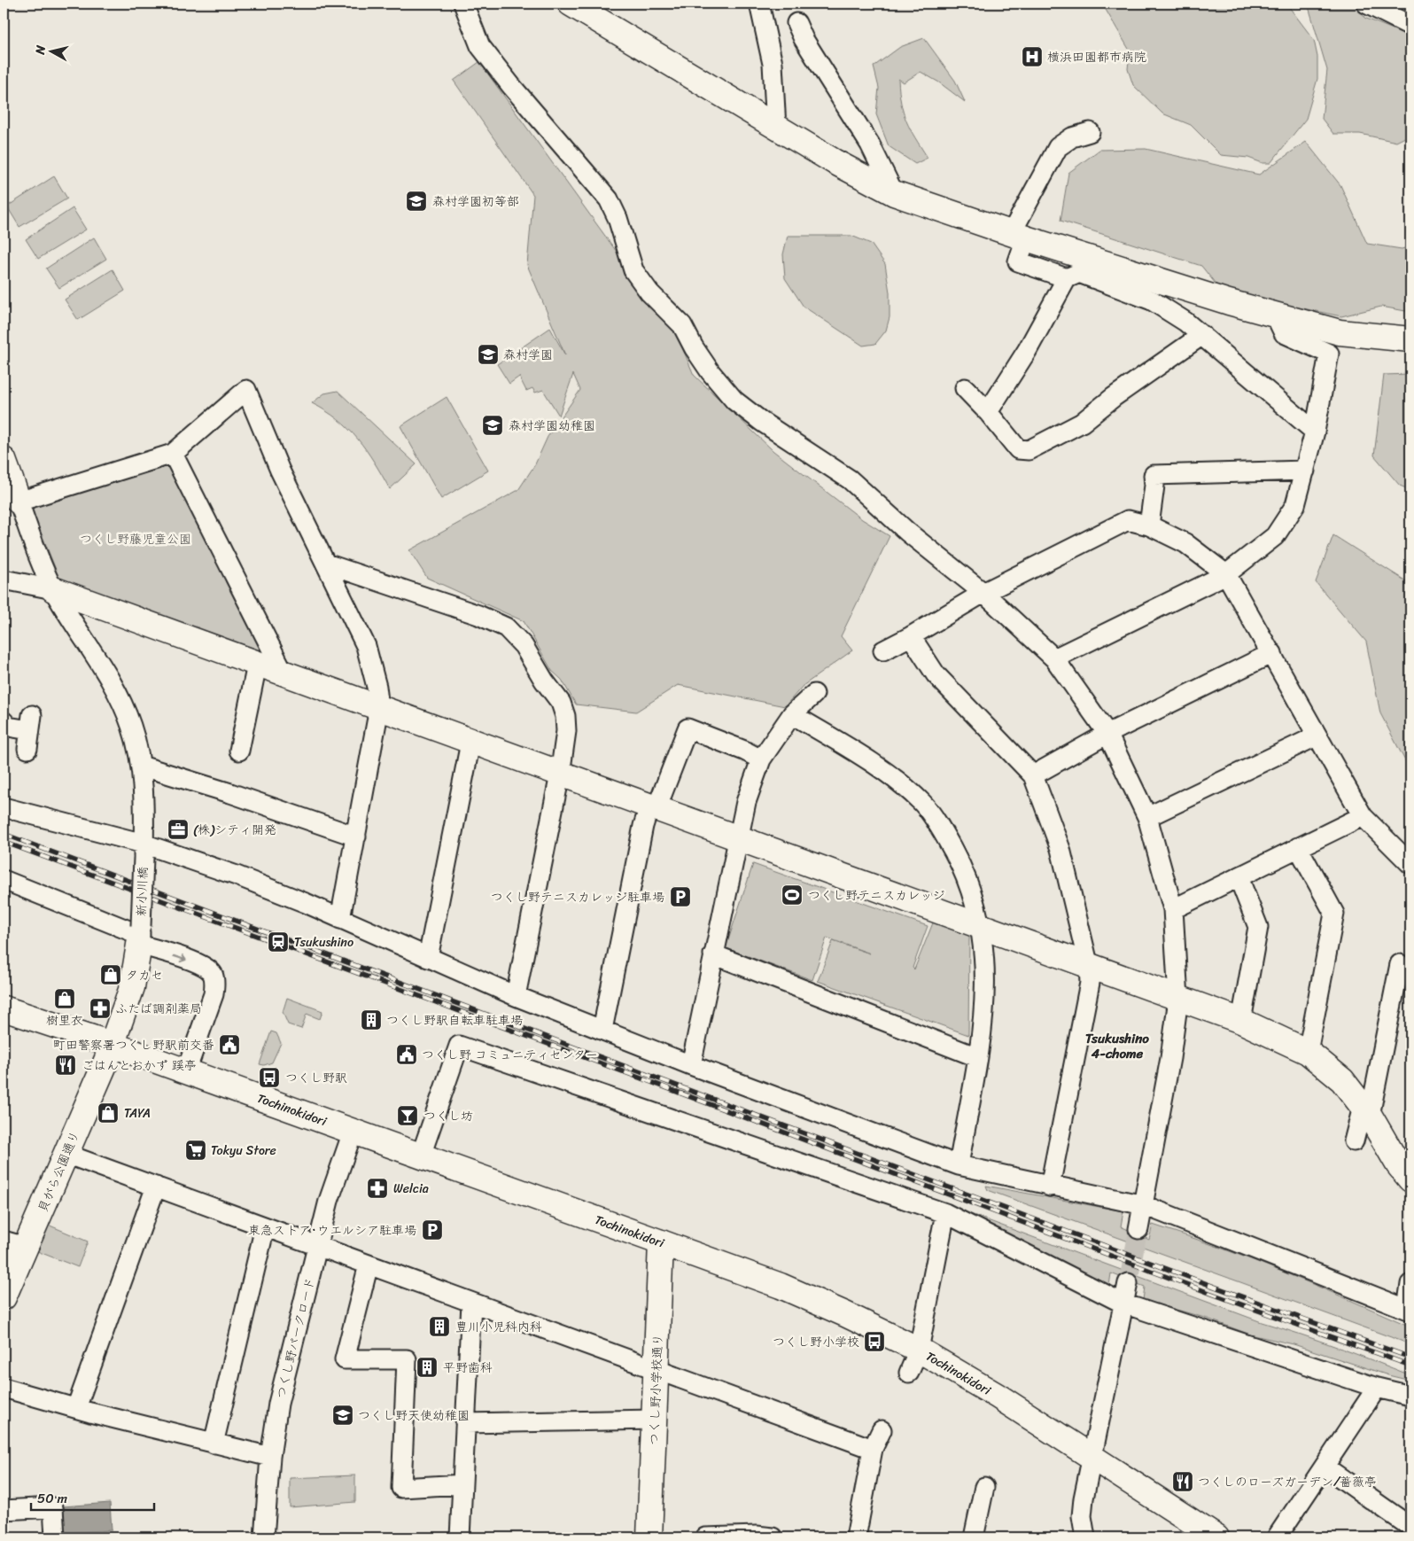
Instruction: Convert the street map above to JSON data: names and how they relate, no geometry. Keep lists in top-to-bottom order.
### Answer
{
  "streets": {
    "street": [
      "新小川橋",
      "Tochinokidori",
      "貝がら公園通り",
      "つくし野パークロード",
      "つくし野小学校通り"
    ]
  },
  "crossings": [
    ["新小川橋", "貝がら公園通り"],
    ["Tochinokidori", "貝がら公園通り"],
    ["Tochinokidori", "つくし野小学校通り"]
  ],
  "districts": ["Tsukushino 4-chome"],
  "parks": ["つくし野藤児童公園"],
  "places": {
    "hospital": ["横浜田園都市病院"],
    "school or university": [
      "森村学園初等部",
      "森村学園",
      "森村学園幼稚園",
      "つくし野天使幼稚園"
    ],
    "office": ["(株)シティ開発"],
    "sports": ["つくし野テニスカレッジ"],
    "parking": ["つくし野テニスカレッジ駐車場", "東急ストア･ウエルシア駐車場"],
    "station": ["Tsukushino"],
    "shop": ["タカセ", "樹里衣", "TAYA"],
    "pharmacy": ["ふたば調剤薬局", "Welcia"],
    "building": ["つくし野駅自転車駐車場", "豊川小児科内科", "平野歯科"],
    "public building": ["町田警察署つくし野駅前交番", "つくし野 コミュニティセンター"],
    "restaurant": ["ごはんとおかず 蹊亭", "つくしのローズガーデン/薔薇亭"],
    "bus stop": ["つくし野駅", "つくし野小学校"],
    "bar": ["つくし坊"],
    "supermarket": ["Tokyu Store"]
  },
  "scale_bar": "50 m",
  "north": "left"
}
